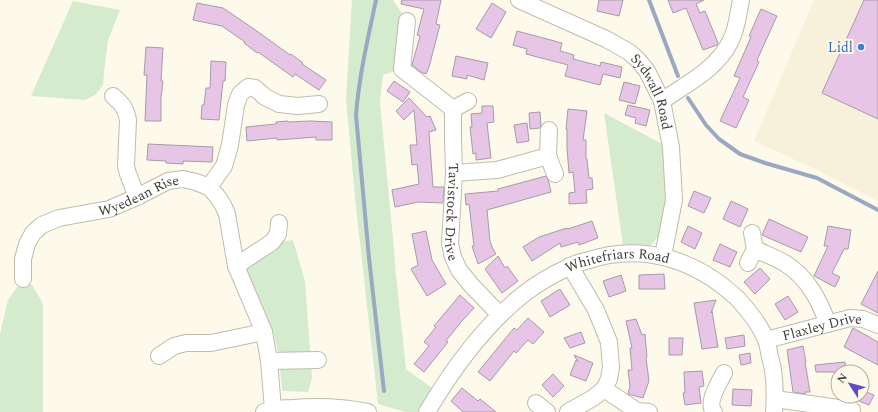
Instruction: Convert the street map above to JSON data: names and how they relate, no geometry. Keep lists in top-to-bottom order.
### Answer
{
  "streets": {
    "street": [
      "Sydwall Road",
      "Wyedean Rise",
      "Tavistock Drive",
      "Whitefriars Road",
      "Flaxley Drive"
    ]
  },
  "crossings": [
    ["Sydwall Road", "Whitefriars Road"],
    ["Tavistock Drive", "Whitefriars Road"],
    ["Whitefriars Road", "Flaxley Drive"]
  ],
  "places": ["Lidl"],
  "north": "top left"
}
